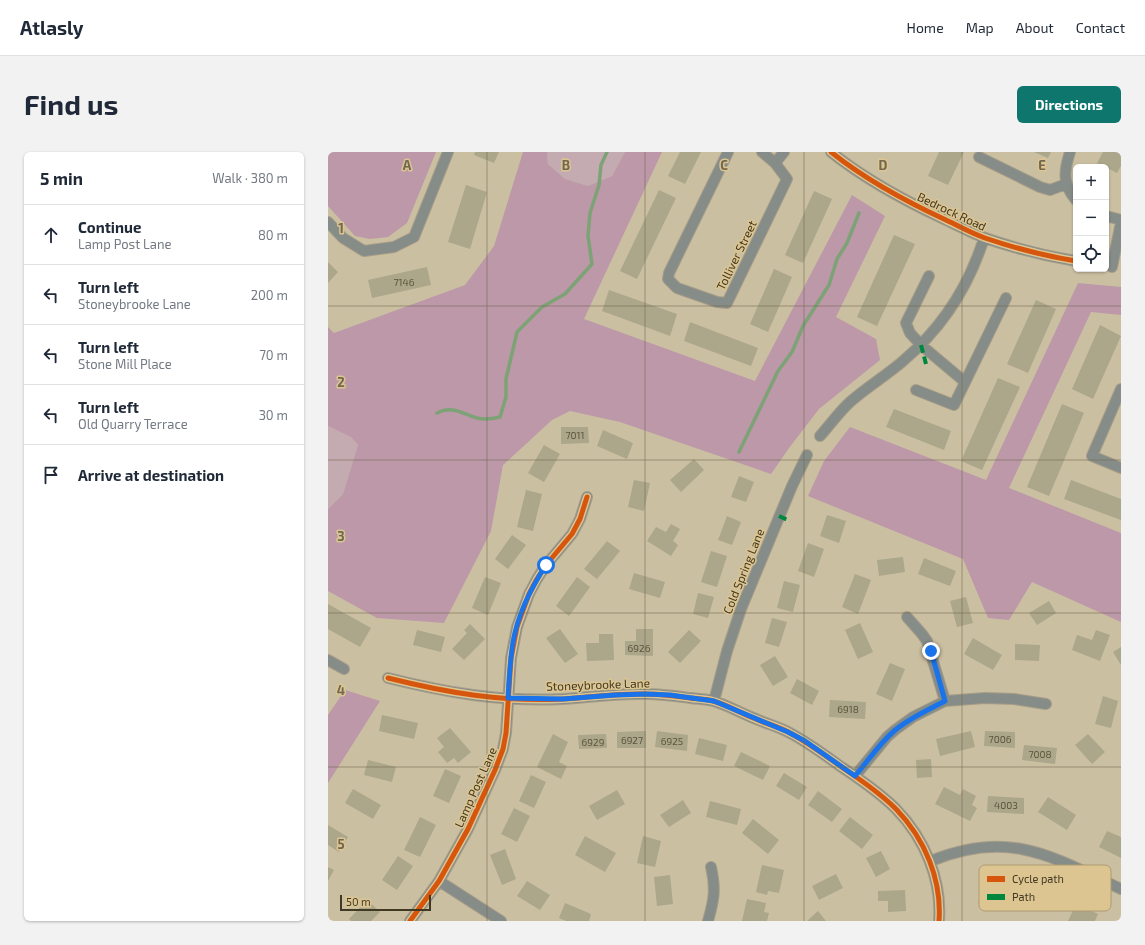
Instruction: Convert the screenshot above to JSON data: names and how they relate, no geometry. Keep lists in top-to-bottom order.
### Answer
{
  "streets": {
    "street": [
      "Bedrock Road",
      "Tolliver Street",
      "Cold Spring Lane",
      "Stoneybrooke Lane",
      "Lamp Post Lane"
    ]
  },
  "crossings": [
    ["Cold Spring Lane", "Stoneybrooke Lane"],
    ["Stoneybrooke Lane", "Lamp Post Lane"]
  ],
  "house_numbers": [
    "7146",
    "7011",
    "6926",
    "6918",
    "7006",
    "6927",
    "6925",
    "6929",
    "7008",
    "4003"
  ],
  "legend": ["Cycle path", "Path"],
  "scale_bar": "50 m",
  "page": {
    "header": "Atlasly",
    "nav": [
      "Home",
      "Map",
      "About",
      "Contact"
    ],
    "buttons": "Directions",
    "title": "Find us",
    "heading": ["5 min", "Walk · 380 m"],
    "map_buttons": ["+", "−"],
    "list": [
      ["Continue", "Lamp Post Lane", "80 m"],
      ["Turn left", "Stoneybrooke Lane", "200 m"],
      ["Turn left", "Stone Mill Place", "70 m"],
      ["Turn left", "Old Quarry Terrace", "30 m"],
      "Arrive at destination"
    ],
    "scale": "50 m"
  },
  "grid": {
    "columns": [
      "A",
      "B",
      "C",
      "D",
      "E"
    ],
    "rows": [
      "1",
      "2",
      "3",
      "4",
      "5"
    ]
  }
}
